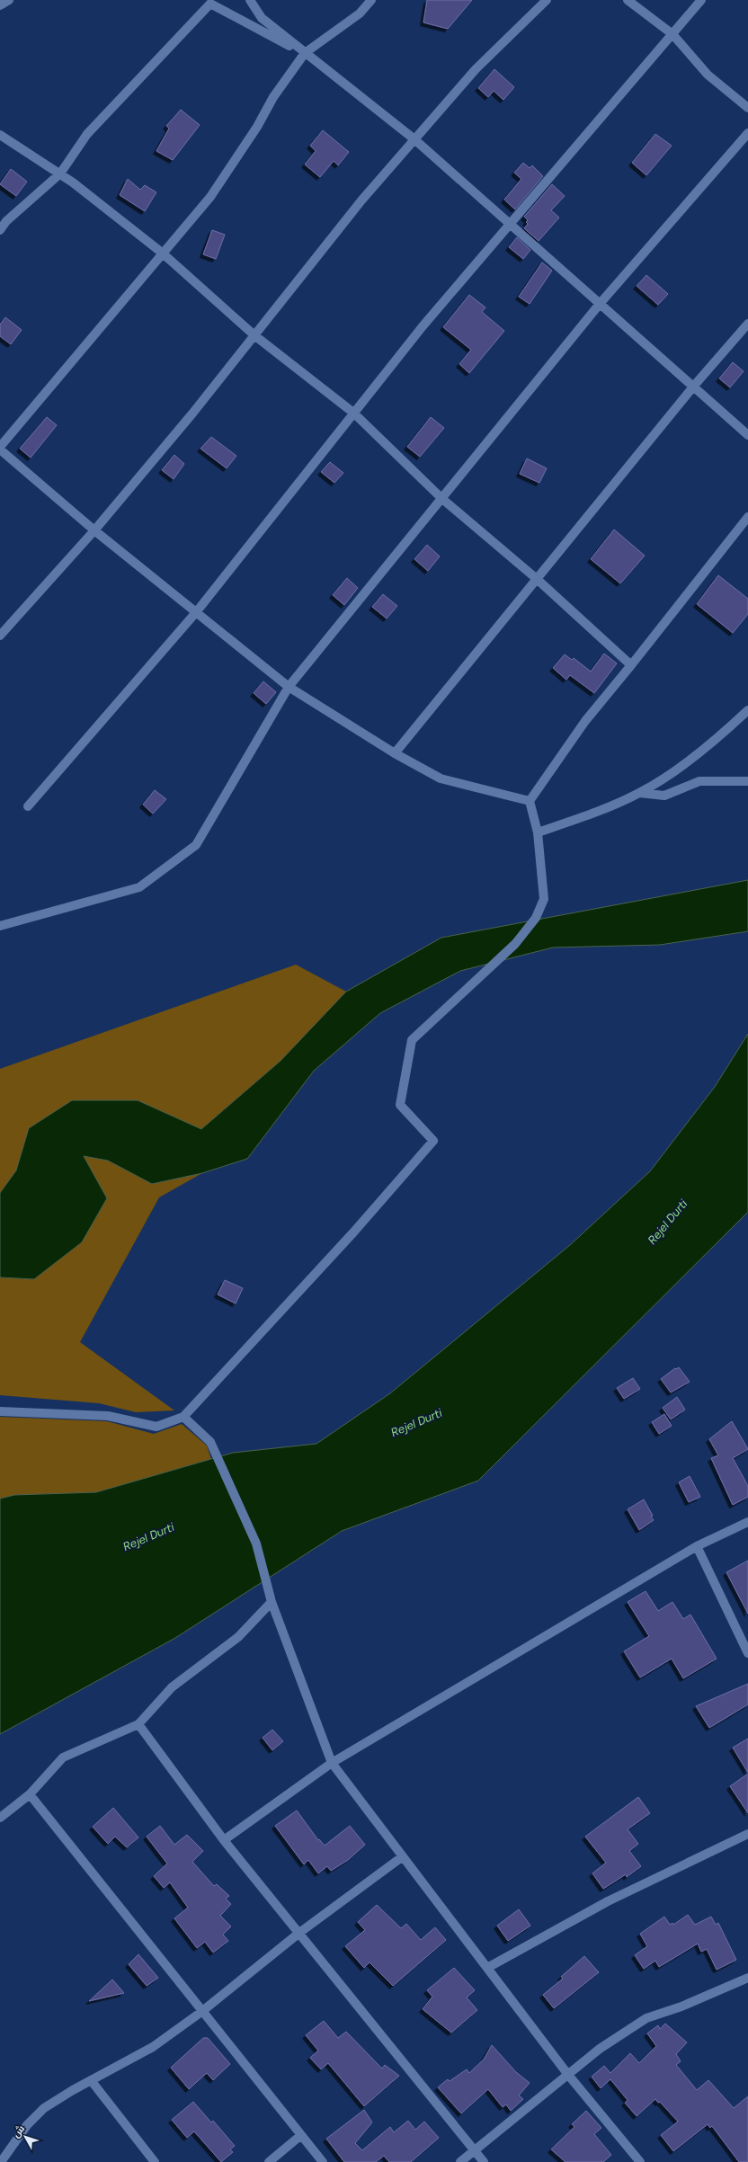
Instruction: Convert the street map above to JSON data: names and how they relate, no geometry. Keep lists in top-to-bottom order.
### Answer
{
  "water": ["Rejel Durti"],
  "north": "top left"
}
